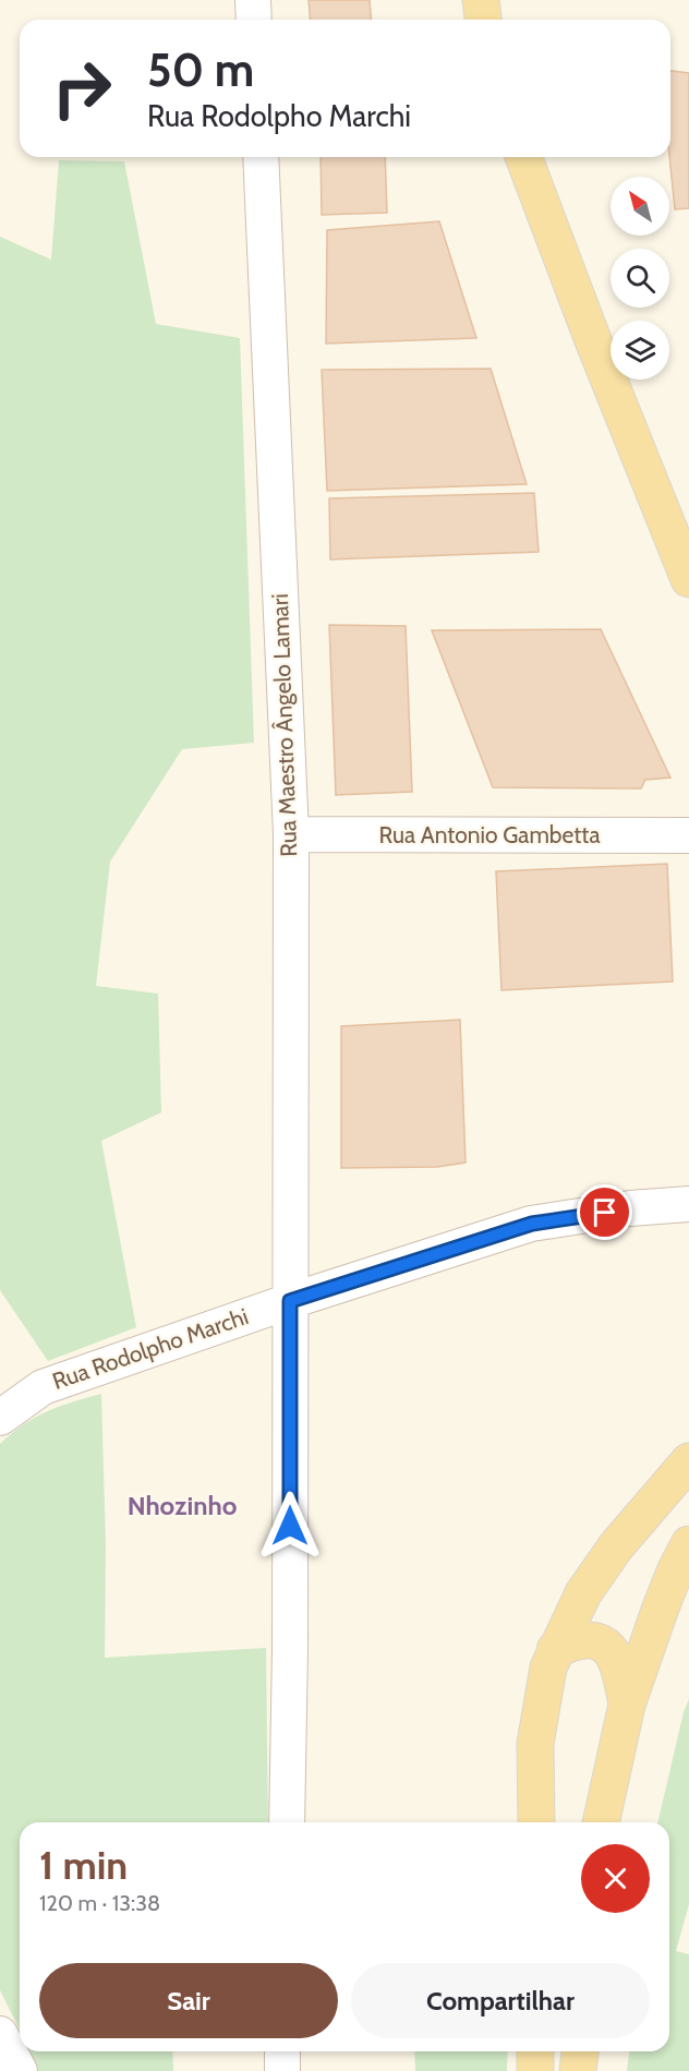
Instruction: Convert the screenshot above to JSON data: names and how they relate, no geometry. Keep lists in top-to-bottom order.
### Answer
{
  "streets": {
    "street": ["Rua Maestro Ângelo Lamari", "Rua Antonio Gambetta", "Rua Rodolpho Marchi"]
  },
  "crossings": [
    ["Rua Maestro Ângelo Lamari", "Rua Antonio Gambetta"],
    ["Rua Maestro Ângelo Lamari", "Rua Rodolpho Marchi"]
  ],
  "districts": ["Nhozinho"],
  "north": "top left",
  "page": {
    "turn": ["50 m", "Rua Rodolpho Marchi"],
    "heading": ["1 min", "120 m · 13:38"],
    "buttons": ["Sair", "Compartilhar"]
  }
}
